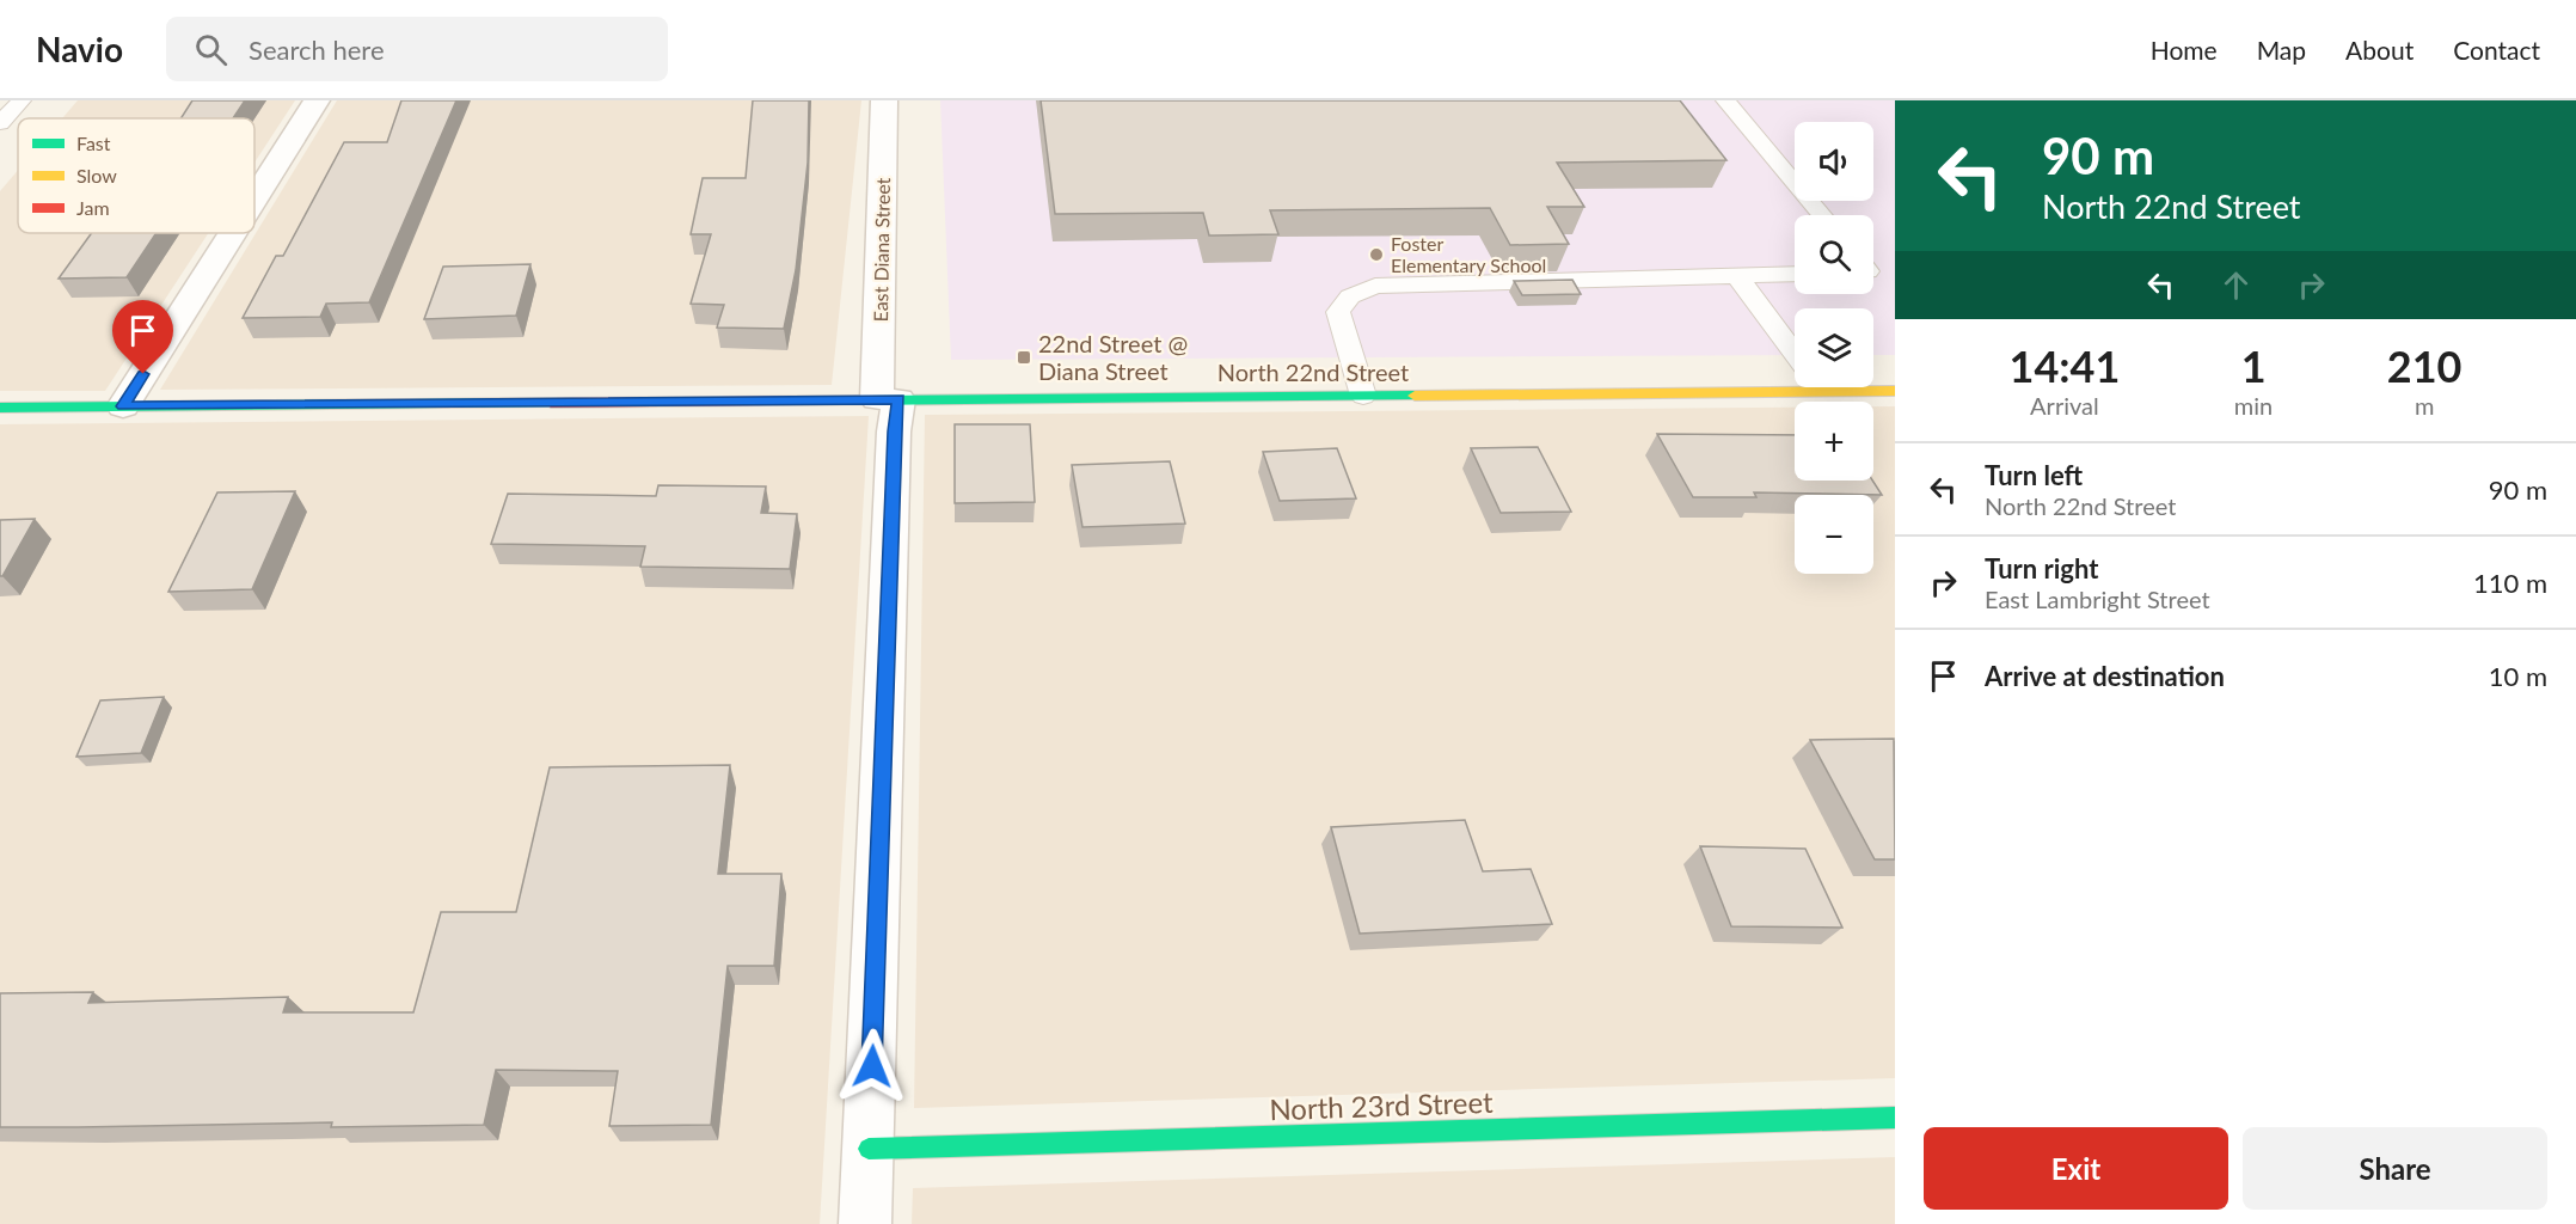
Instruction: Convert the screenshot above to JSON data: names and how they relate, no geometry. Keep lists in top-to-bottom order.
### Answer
{
  "streets": {
    "street": ["East Diana Street", "North 22nd Street", "North 23rd Street"]
  },
  "crossings": [
    ["East Diana Street", "North 22nd Street"],
    ["East Diana Street", "North 23rd Street"]
  ],
  "places": {
    "other": ["Foster Elementary School"],
    "transit": ["22nd Street @ Diana Street"]
  },
  "legend": ["Fast", "Slow", "Jam"],
  "page": {
    "header": "Navio",
    "search": "Search here",
    "nav": [
      "Home",
      "Map",
      "About",
      "Contact"
    ],
    "turn": ["90 m", "North 22nd Street"],
    "map_buttons": ["+", "−"],
    "eta": [
      "14:41",
      "Arrival",
      "1",
      "min",
      "210",
      "m"
    ],
    "list": [
      {
        "name": "Turn left",
        "note": "North 22nd Street",
        "value": "90 m"
      },
      {
        "name": "Turn right",
        "note": "East Lambright Street",
        "value": "110 m"
      },
      {
        "name": "Arrive at destination",
        "value": "10 m"
      }
    ],
    "buttons": ["Exit", "Share"]
  }
}
